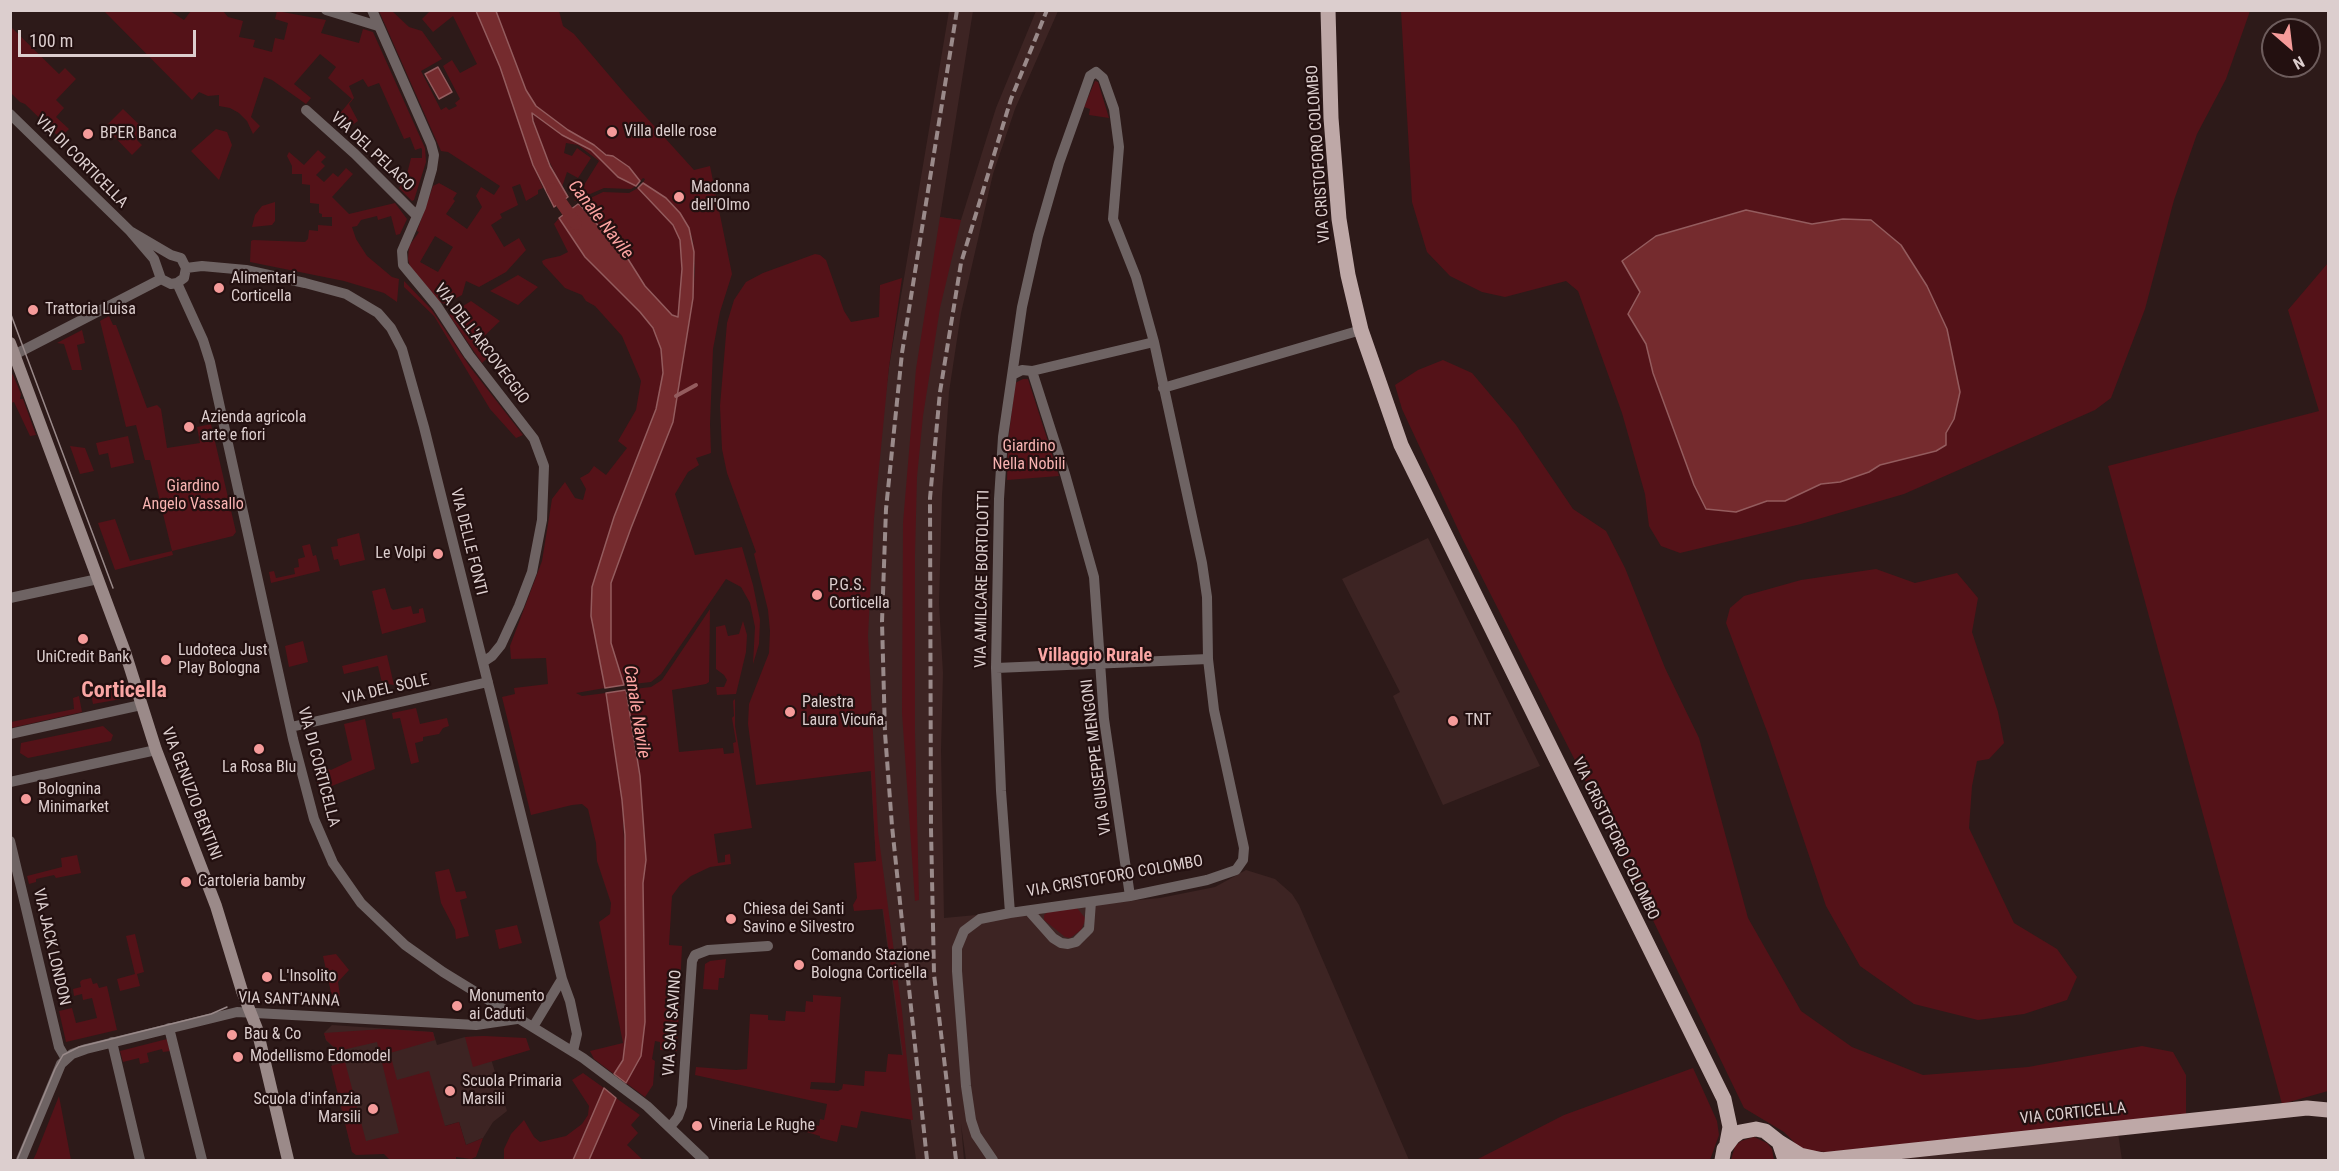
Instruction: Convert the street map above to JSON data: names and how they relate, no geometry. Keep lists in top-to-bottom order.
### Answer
{
  "streets": {
    "main road": ["VIA CRISTOFORO COLOMBO", "VIA CORTICELLA"],
    "street": [
      "VIA DEL PELAGO",
      "VIA DI CORTICELLA",
      "VIA DELL'ARCOVEGGIO",
      "VIA DELLE FONTI",
      "VIA AMILCARE BORTOLOTTI",
      "VIA DEL SOLE",
      "VIA GIUSEPPE MENGONI",
      "VIA GENUZIO BENTINI",
      "VIA JACK LONDON",
      "VIA SANT'ANNA",
      "VIA SAN SAVINO"
    ]
  },
  "crossings": [
    ["VIA DEL PELAGO", "VIA DELL'ARCOVEGGIO"],
    ["VIA CRISTOFORO COLOMBO", "VIA AMILCARE BORTOLOTTI"],
    ["VIA CRISTOFORO COLOMBO", "VIA GIUSEPPE MENGONI"],
    ["VIA CRISTOFORO COLOMBO", "VIA CORTICELLA"],
    ["VIA DI CORTICELLA", "VIA DELLE FONTI"],
    ["VIA DI CORTICELLA", "VIA DEL SOLE"],
    ["VIA DI CORTICELLA", "VIA SANT'ANNA"],
    ["VIA DI CORTICELLA", "VIA SAN SAVINO"],
    ["VIA DELL'ARCOVEGGIO", "VIA DELLE FONTI"],
    ["VIA DELLE FONTI", "VIA DEL SOLE"],
    ["VIA GENUZIO BENTINI", "VIA SANT'ANNA"],
    ["VIA JACK LONDON", "VIA SANT'ANNA"]
  ],
  "districts": ["Villaggio Rurale", "Corticella"],
  "water": ["Canale Navile"],
  "parks": ["Giardino Nella Nobili", "Giardino Angelo Vassallo"],
  "places": [
    "Villa delle rose",
    "BPER Banca",
    "Madonna dell'Olmo",
    "Alimentari Corticella",
    "Trattoria Luisa",
    "Azienda agricola arte e fiori",
    "Le Volpi",
    "P.G.S. Corticella",
    "UniCredit Bank",
    "Ludoteca Just Play Bologna",
    "Palestra Laura Vicuña",
    "TNT",
    "La Rosa Blu",
    "Bolognina Minimarket",
    "Cartoleria bamby",
    "Chiesa dei Santi Savino e Silvestro",
    "Comando Stazione Bologna Corticella",
    "L'Insolito",
    "Monumento ai Caduti",
    "Bau & Co",
    "Modellismo Edomodel",
    "Scuola Primaria Marsili",
    "Scuola d'infanzia Marsili",
    "Vineria Le Rughe"
  ],
  "scale_bar": "100 m",
  "north": "bottom right"
}
